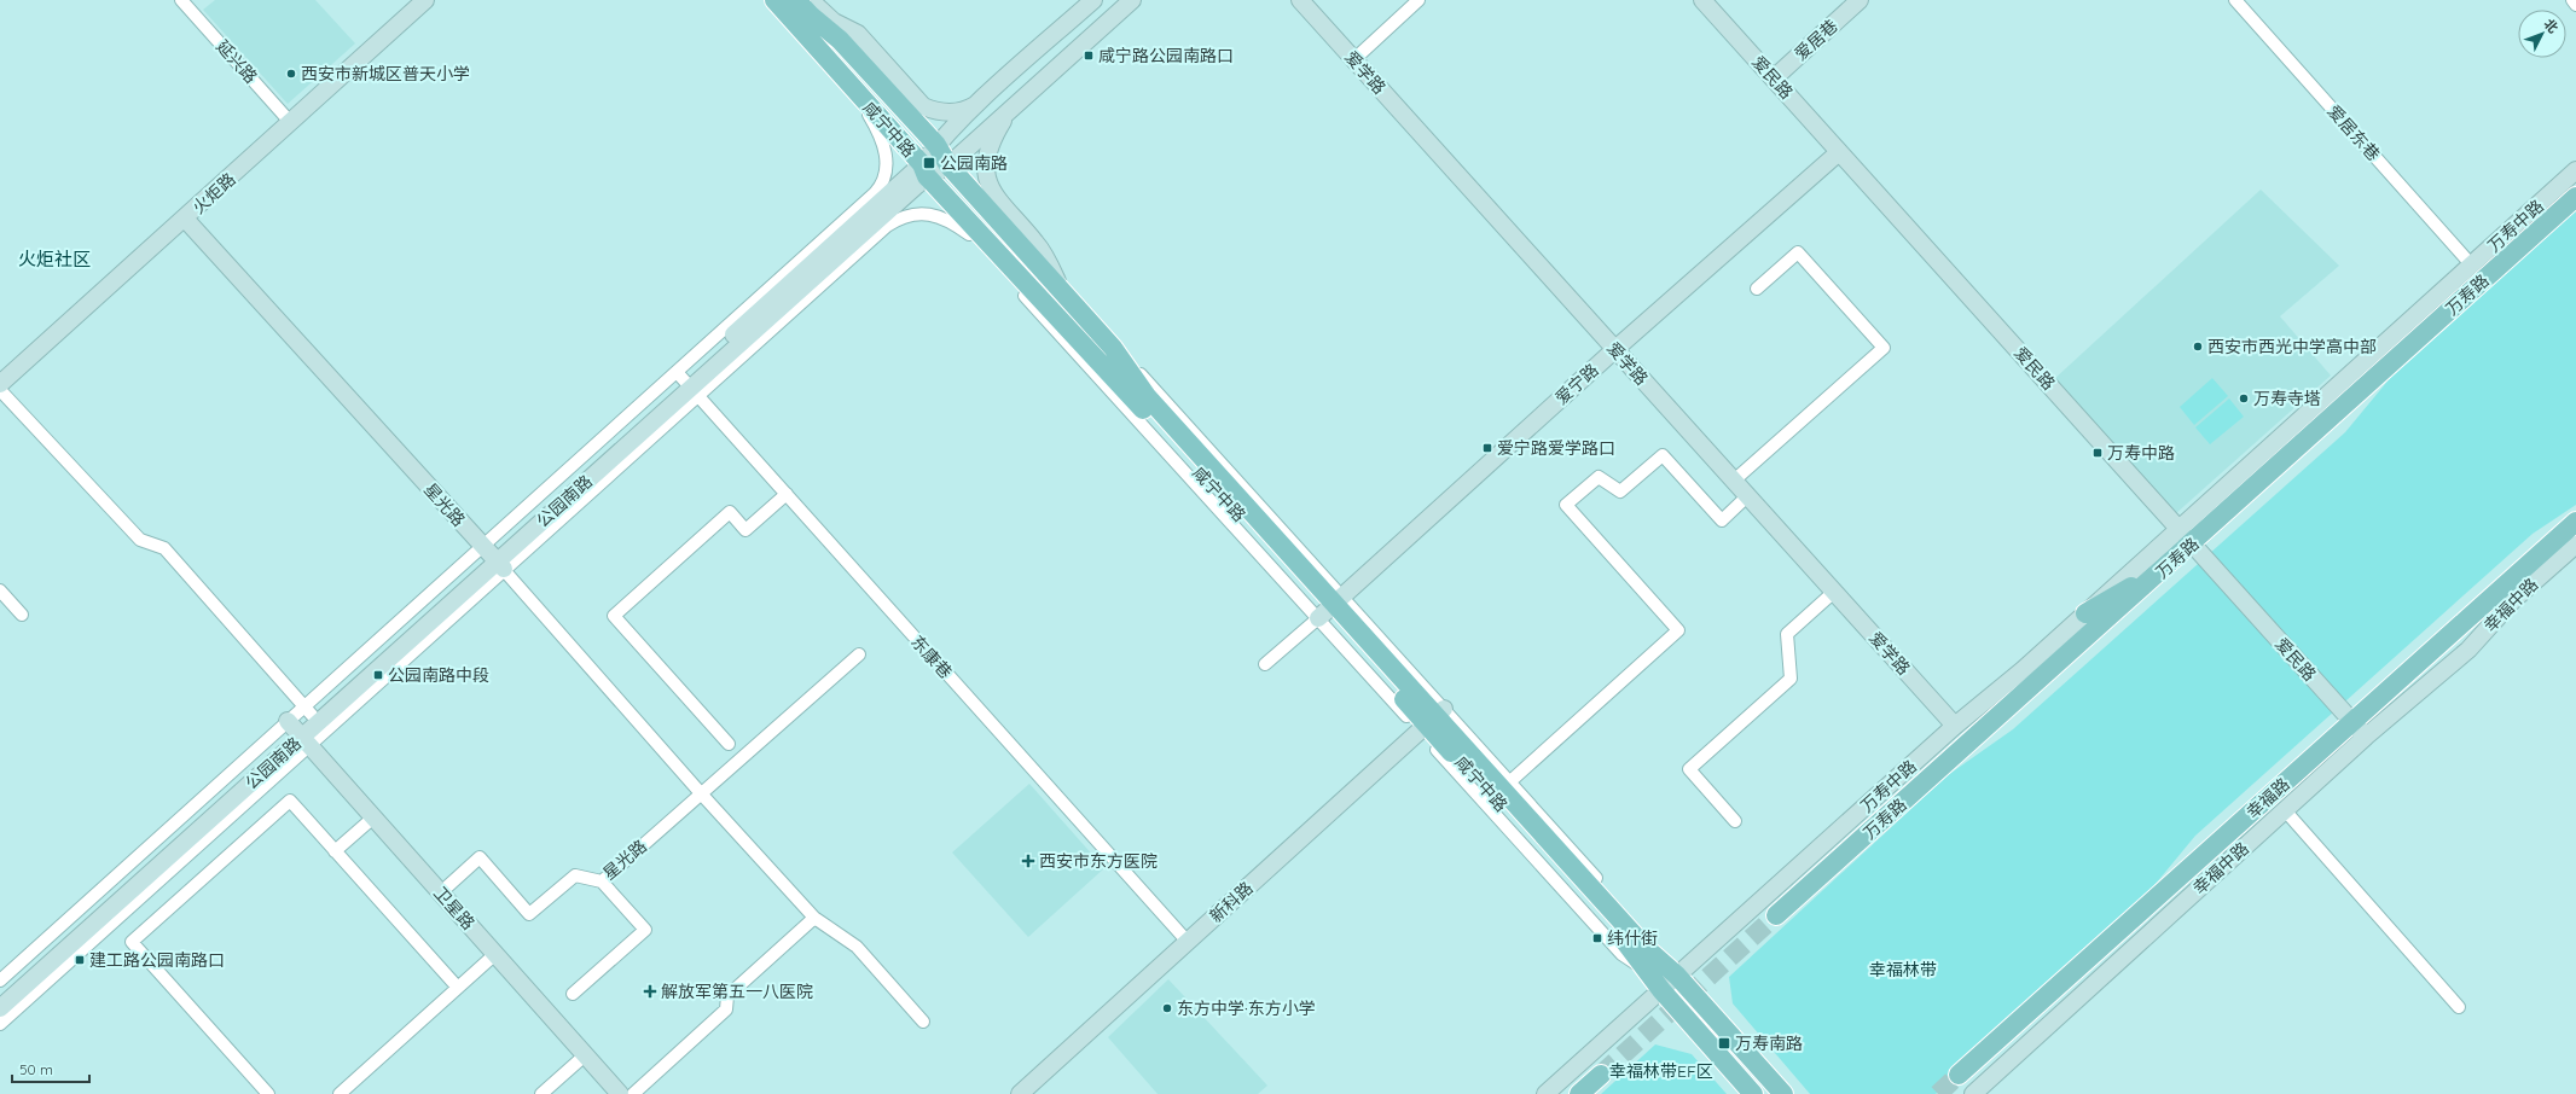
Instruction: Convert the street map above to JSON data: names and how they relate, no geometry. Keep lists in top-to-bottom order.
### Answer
{
  "streets": {
    "main road": [
      "爱居巷",
      "爱学路",
      "爱民路",
      "咸宁中路",
      "火炬路",
      "万寿中路",
      "万寿路",
      "爱宁路",
      "公园南路",
      "星光路",
      "幸福中路",
      "幸福路",
      "新科路",
      "卫星路"
    ],
    "street": ["延兴路", "爱居东巷", "东康巷"]
  },
  "crossings": [
    ["爱居巷", "爱民路"],
    ["延兴路", "火炬路"],
    ["爱学路", "万寿中路"],
    ["爱学路", "爱宁路"],
    ["爱民路", "万寿中路"],
    ["爱民路", "万寿路"],
    ["爱民路", "爱宁路"],
    ["爱民路", "幸福中路"],
    ["爱民路", "幸福路"],
    ["咸宁中路", "万寿中路"],
    ["咸宁中路", "爱宁路"],
    ["咸宁中路", "公园南路"],
    ["咸宁中路", "新科路"],
    ["爱居东巷", "万寿中路"],
    ["火炬路", "星光路"],
    ["万寿中路", "万寿路"],
    ["公园南路", "星光路"],
    ["公园南路", "东康巷"],
    ["公园南路", "卫星路"],
    ["星光路", "卫星路"],
    ["东康巷", "新科路"]
  ],
  "districts": ["火炬社区"],
  "parks": ["幸福林带", "幸福林带EF区"],
  "places": {
    "transit": [
      "咸宁路公园南路口",
      "公园南路",
      "爱宁路爱学路口",
      "万寿中路",
      "公园南路中段",
      "纬什街",
      "建工路公园南路口",
      "万寿南路"
    ],
    "other": [
      "西安市新城区普天小学",
      "西安市西光中学高中部",
      "万寿寺塔",
      "东方中学·东方小学"
    ],
    "health": ["西安市东方医院", "解放军第五一八医院"]
  },
  "scale_bar": "50 m",
  "north": "top right"
}
